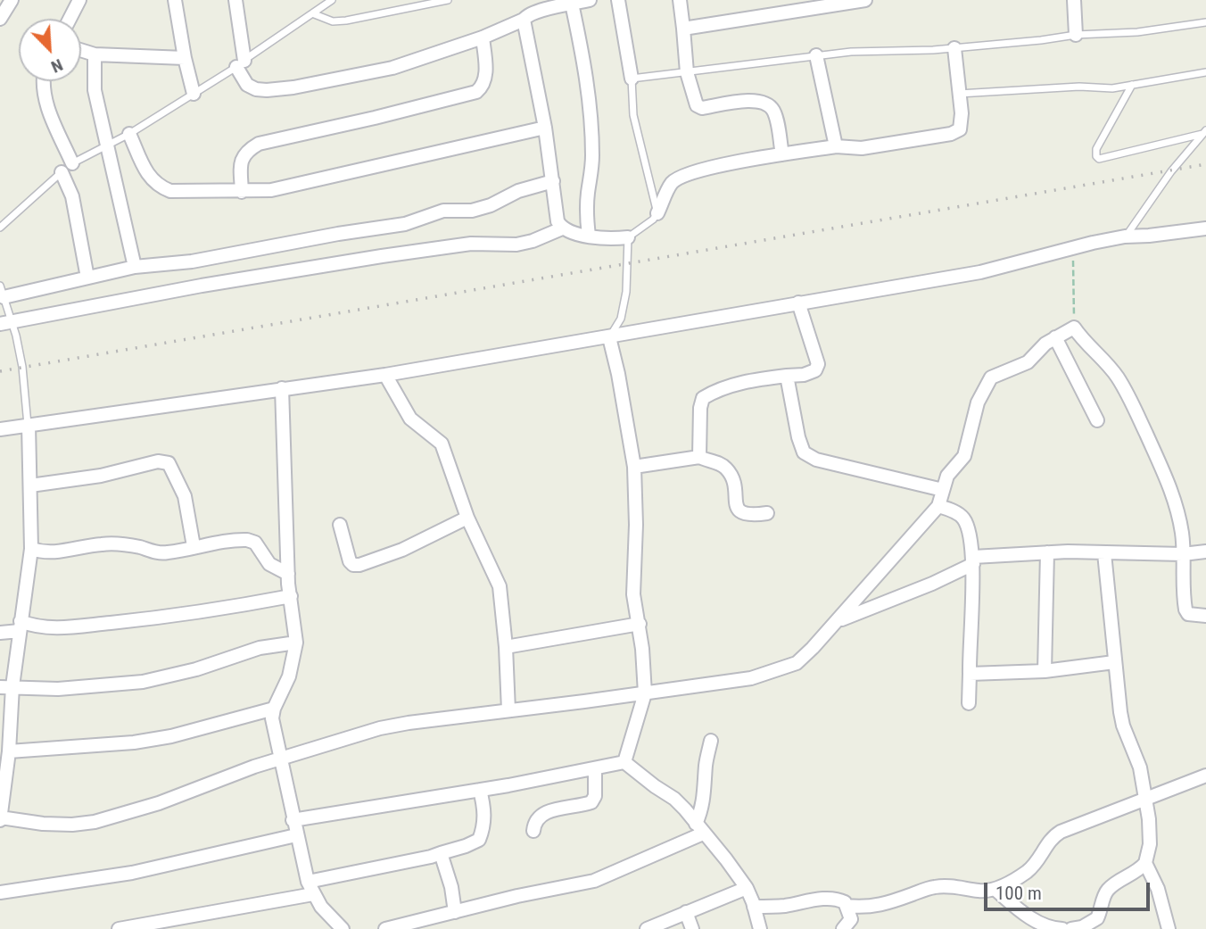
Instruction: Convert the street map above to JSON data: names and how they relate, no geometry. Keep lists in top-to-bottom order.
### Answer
{
  "scale_bar": "100 m",
  "north": "bottom right"
}
